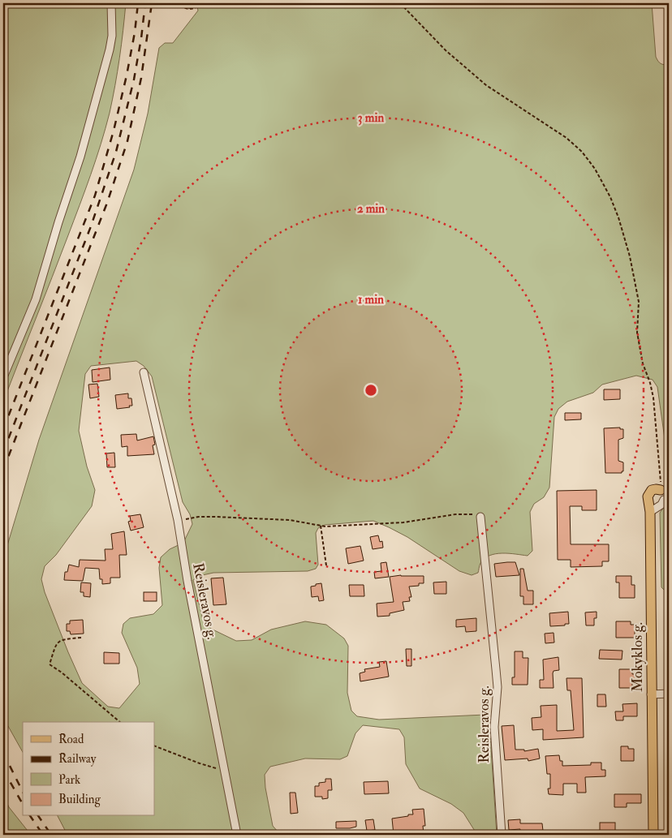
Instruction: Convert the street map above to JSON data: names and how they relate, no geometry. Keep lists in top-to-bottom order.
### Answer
{
  "streets": {
    "main road": ["Mokyklos g."],
    "street": ["Reisleravos g."]
  },
  "legend": [
    "Road",
    "Railway",
    "Park",
    "Building"
  ],
  "rings": ["3 min", "2 min", "1 min"]
}
